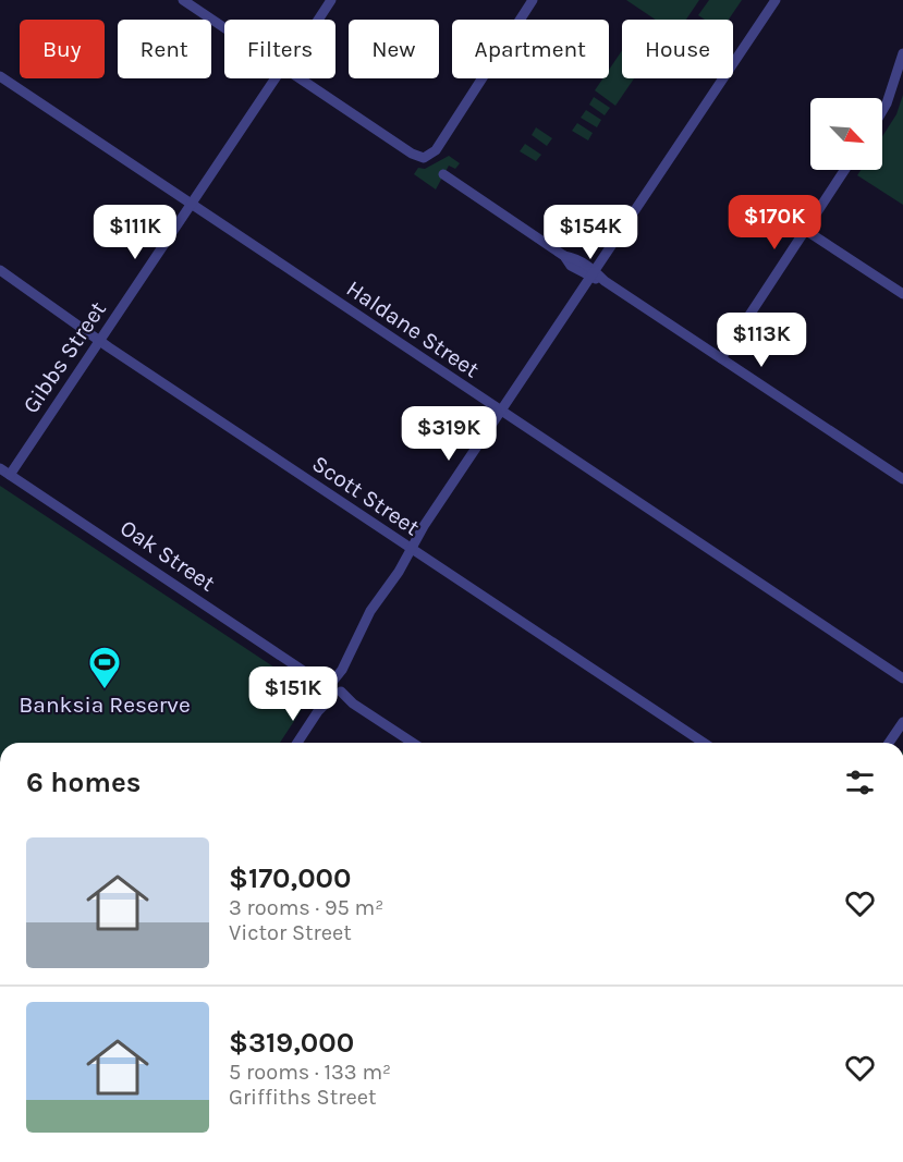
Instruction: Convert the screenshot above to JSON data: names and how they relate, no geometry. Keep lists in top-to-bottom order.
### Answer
{
  "streets": {
    "street": [
      "Haldane Street",
      "Gibbs Street",
      "Scott Street",
      "Oak Street"
    ]
  },
  "crossings": [
    ["Haldane Street", "Gibbs Street"],
    ["Gibbs Street", "Scott Street"],
    ["Gibbs Street", "Oak Street"]
  ],
  "places": {
    "sports": ["Banksia Reserve"]
  },
  "north": "bottom right",
  "page": {
    "chip": [
      "Buy",
      "Rent",
      "Filters",
      "New",
      "Apartment",
      "House"
    ],
    "price": [
      "$170K",
      "$111K",
      "$154K",
      "$113K",
      "$319K",
      "$151K"
    ],
    "heading": "6 homes",
    "list": [
      {
        "name": "$170,000",
        "note": "3 rooms · 95 m² · Victor Street"
      },
      {
        "name": "$319,000",
        "note": "5 rooms · 133 m² · Griffiths Street"
      }
    ]
  }
}
